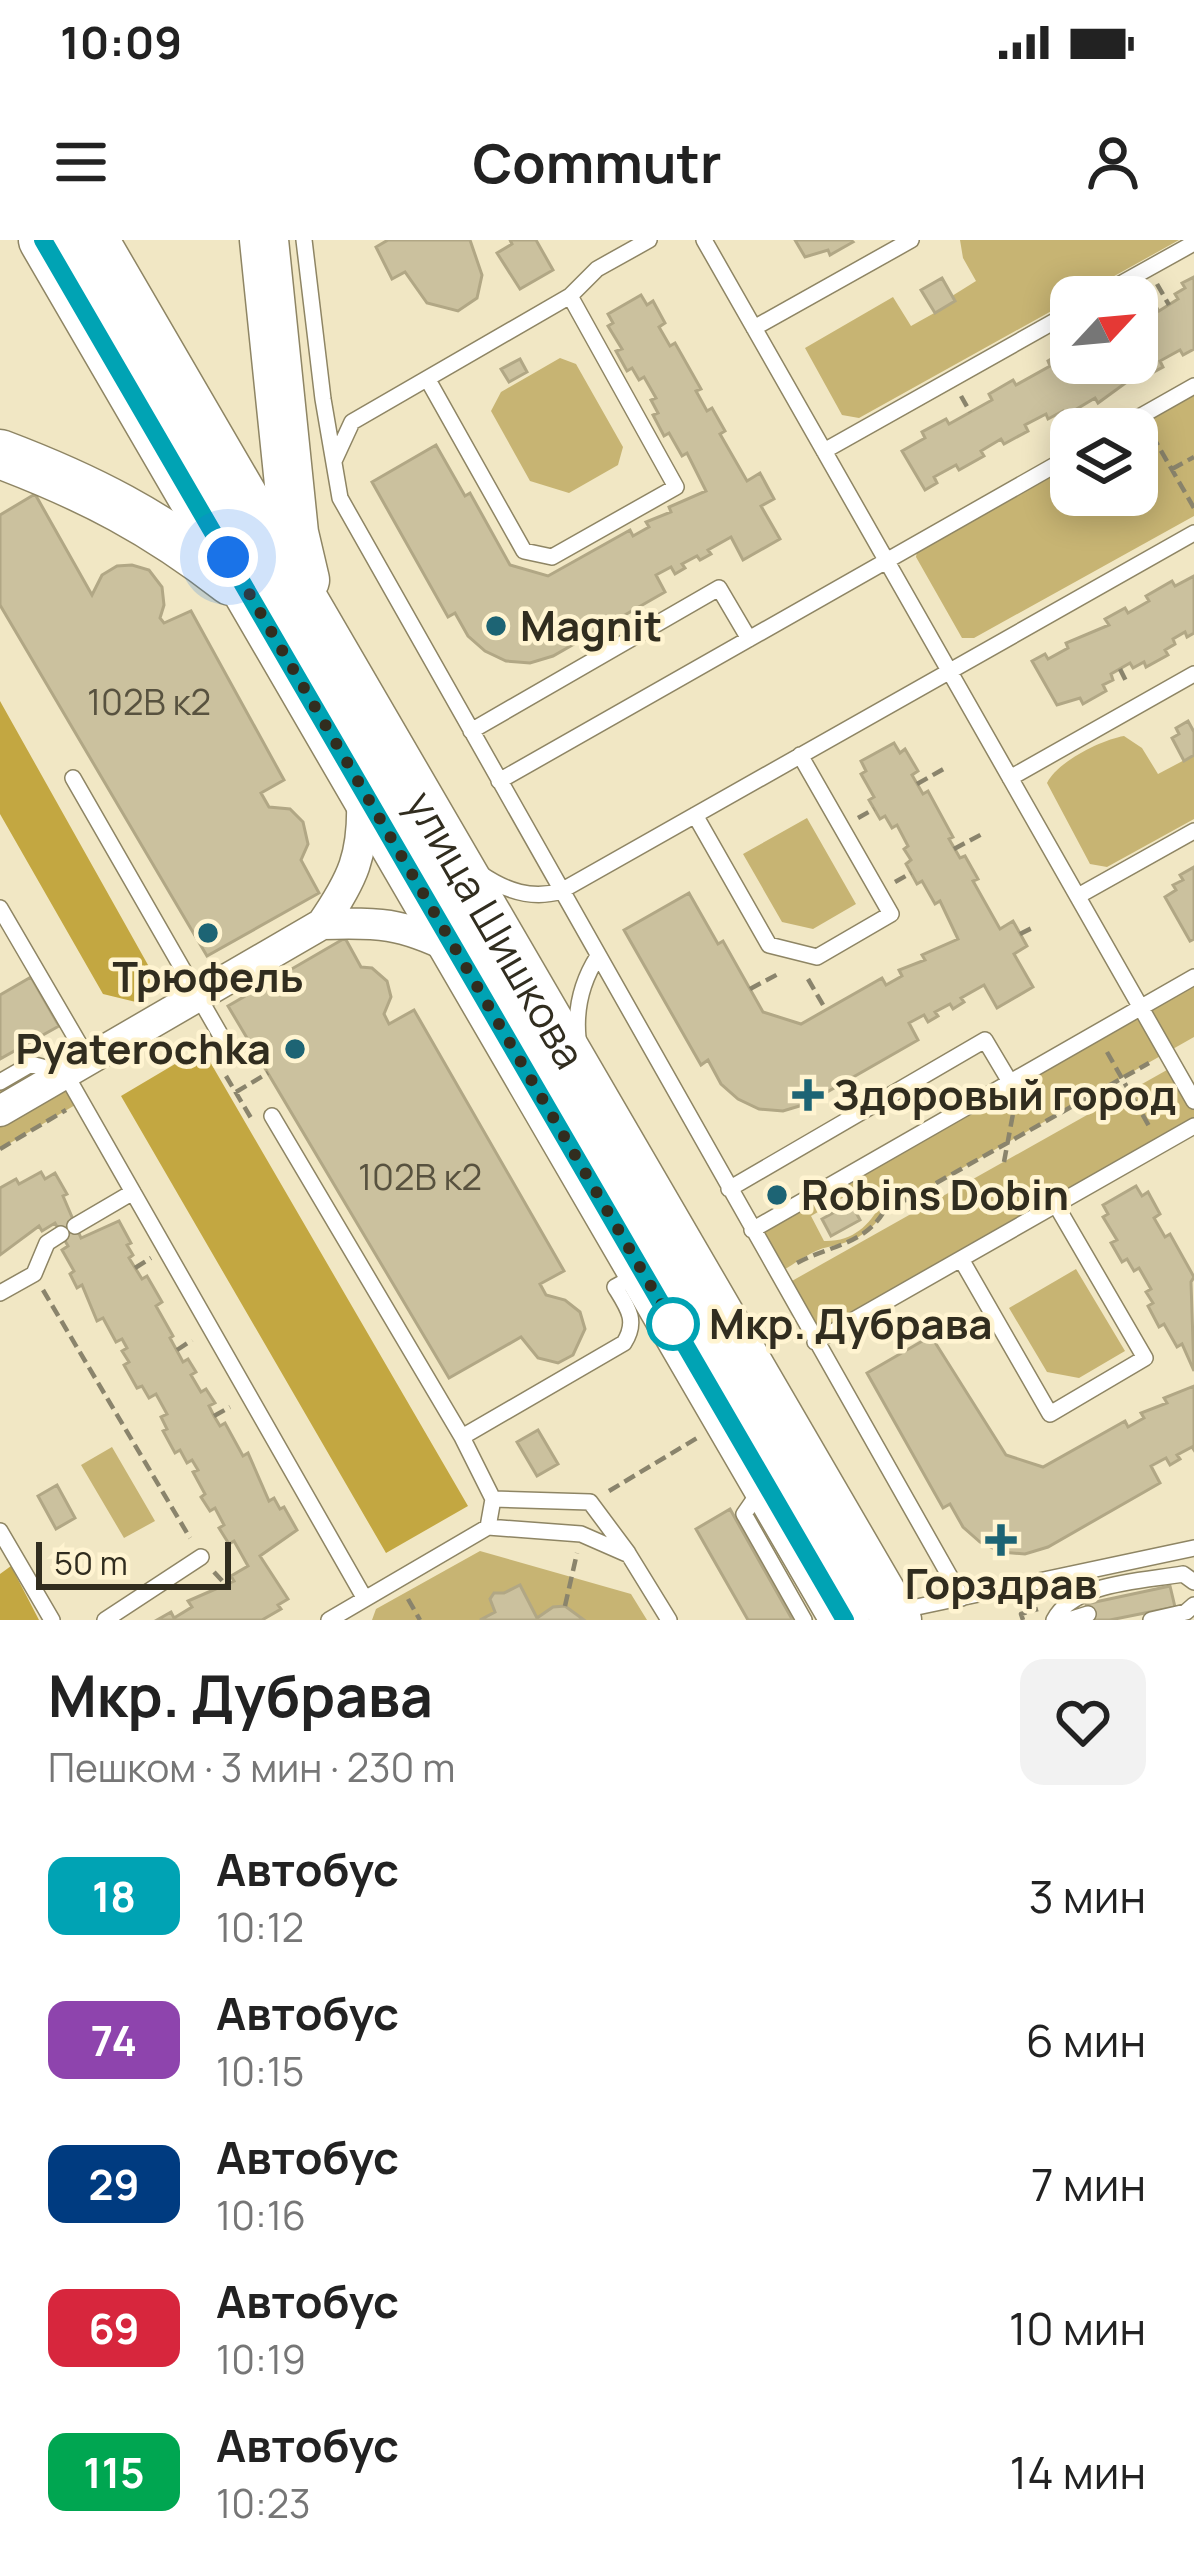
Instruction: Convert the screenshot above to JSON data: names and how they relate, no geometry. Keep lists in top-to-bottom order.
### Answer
{
  "streets": {
    "main road": ["улица Шишкова"]
  },
  "places": {
    "other": [
      "Magnit",
      "Трюфель",
      "Pyaterochka",
      "Robins Dobin",
      "Мкр. Дубрава"
    ],
    "health": ["Здоровый город", "Горздрав"]
  },
  "lines": ["bus line 18"],
  "house_numbers": ["102В к2", "102В к2"],
  "scale_bar": "50 m",
  "north": "top right",
  "page": {
    "status": "10:09",
    "header": "Commutr",
    "scale": "50 m",
    "heading": ["Мкр. Дубрава", "Пешком · 3 мин · 230 m"],
    "list": [
      {
        "mark": "18",
        "name": "Автобус",
        "note": "10:12",
        "value": "3 мин"
      },
      {
        "mark": "74",
        "name": "Автобус",
        "note": "10:15",
        "value": "6 мин"
      },
      {
        "mark": "29",
        "name": "Автобус",
        "note": "10:16",
        "value": "7 мин"
      },
      {
        "mark": "69",
        "name": "Автобус",
        "note": "10:19",
        "value": "10 мин"
      },
      {
        "mark": "115",
        "name": "Автобус",
        "note": "10:23",
        "value": "14 мин"
      }
    ]
  }
}
